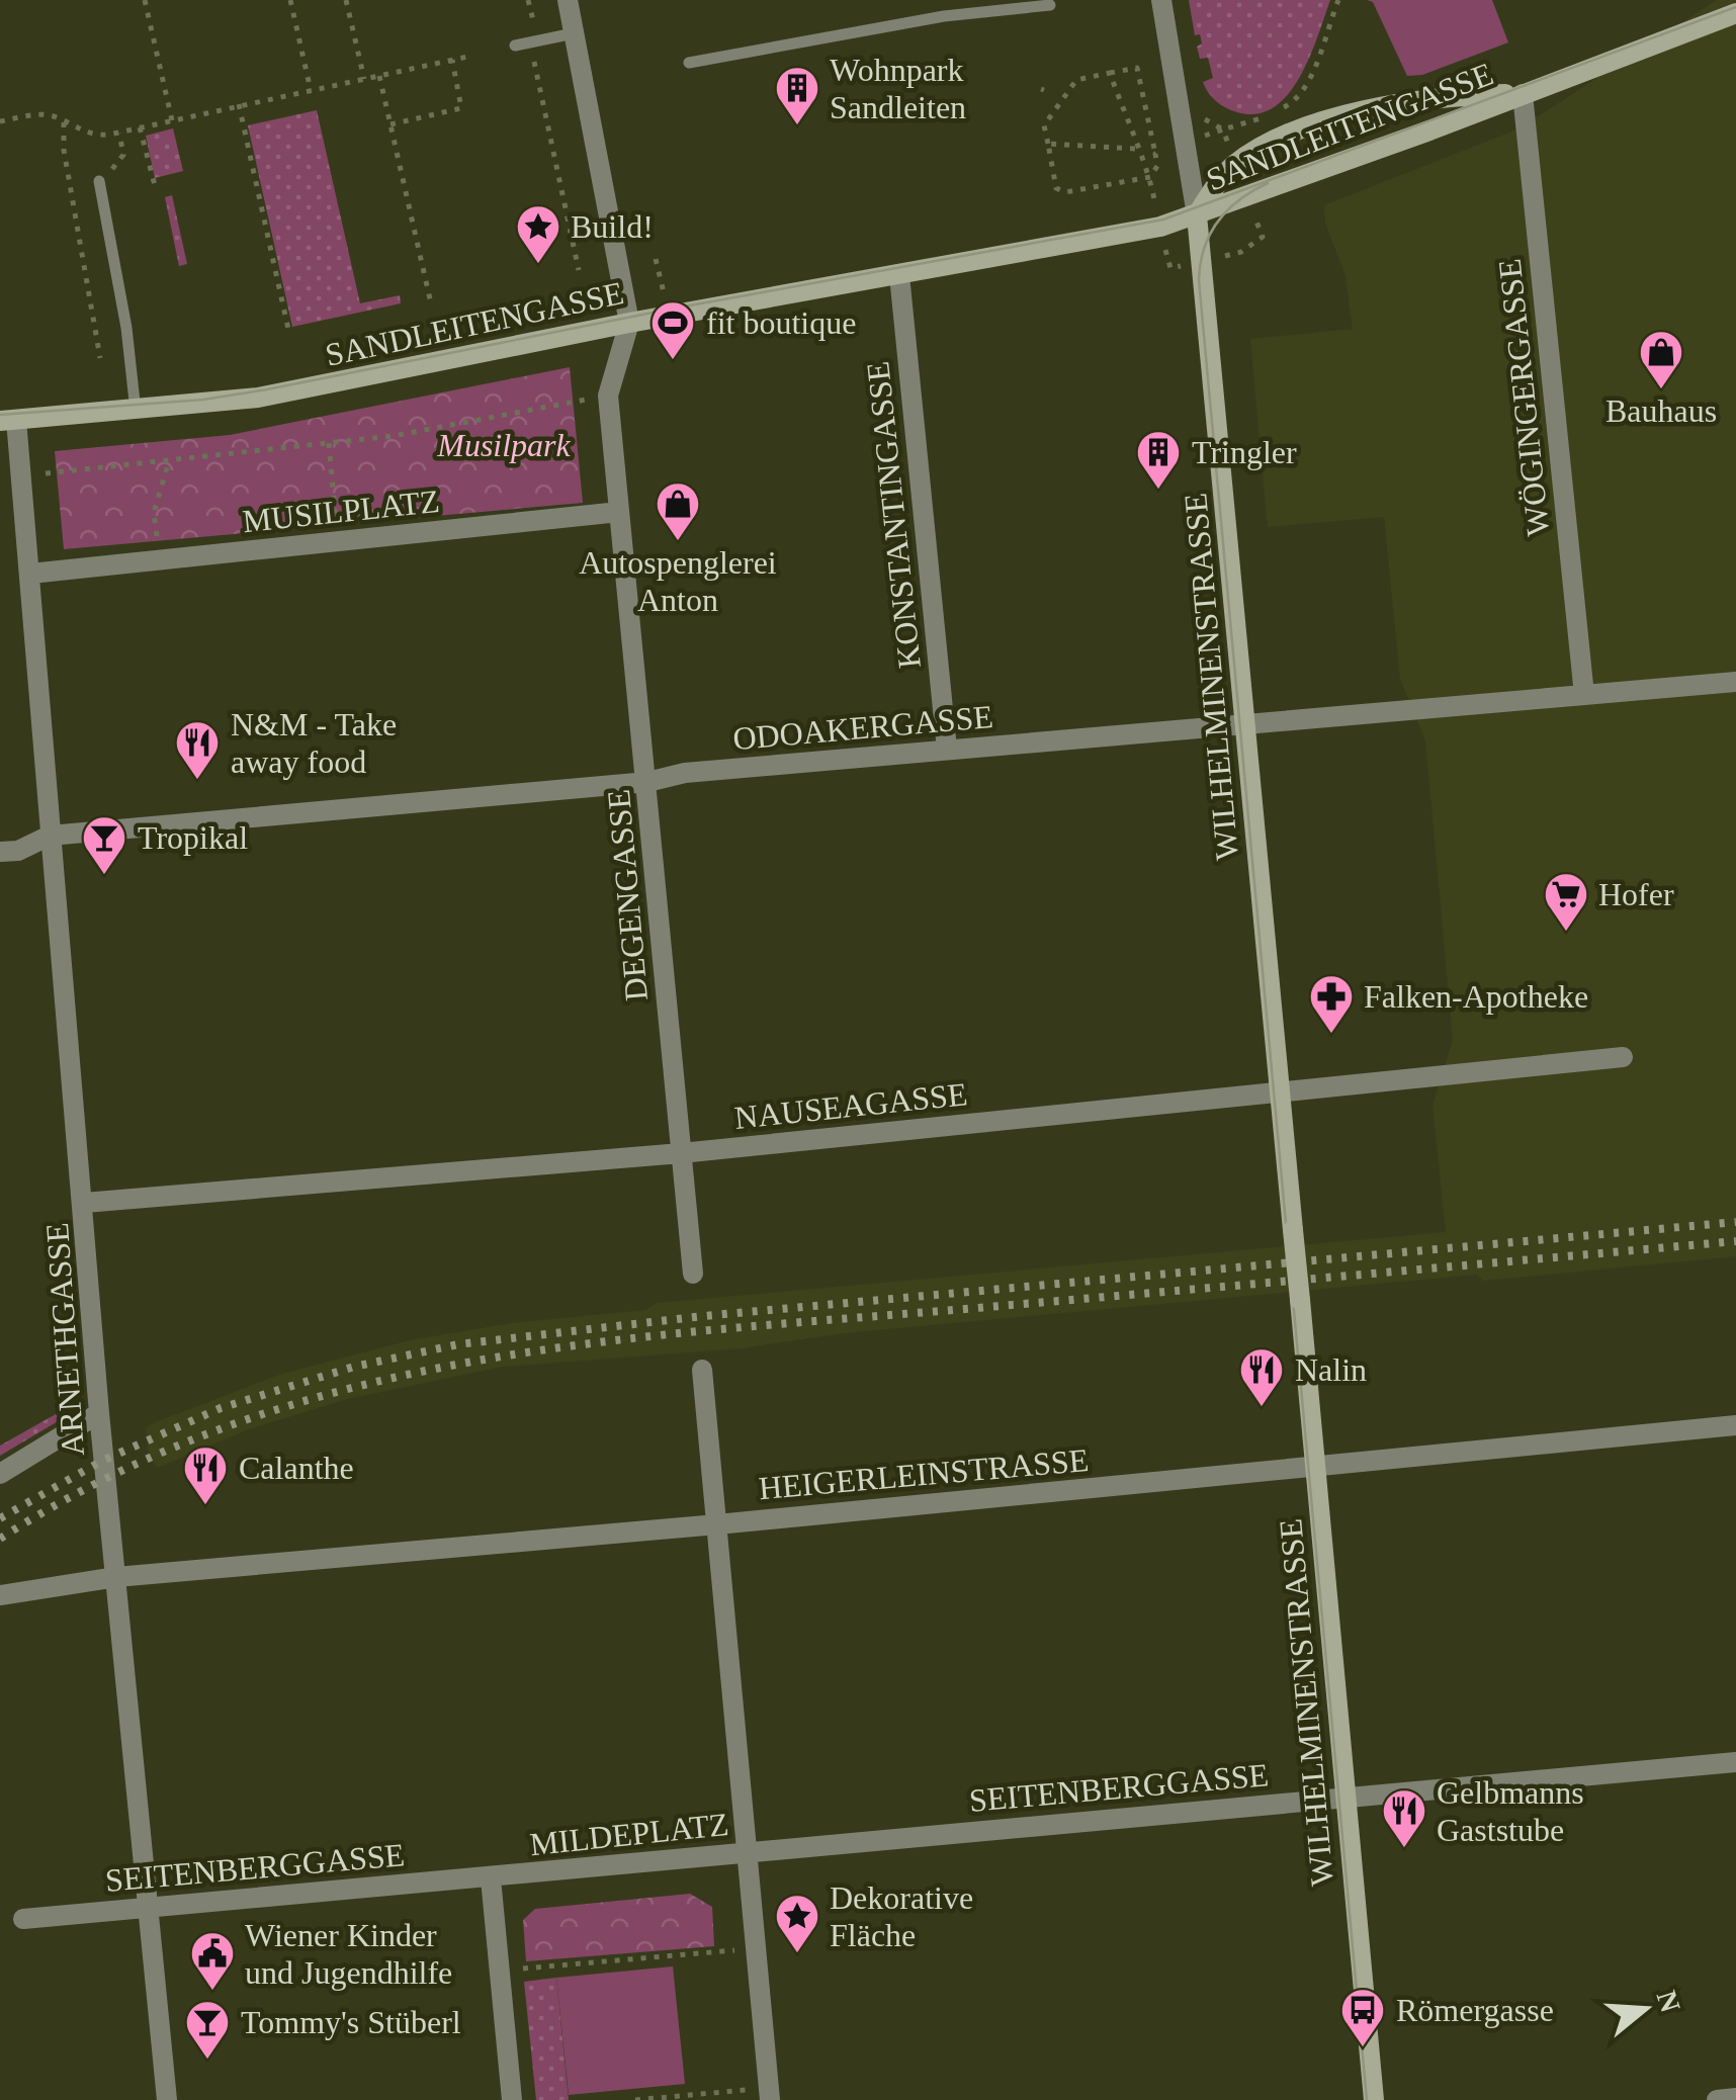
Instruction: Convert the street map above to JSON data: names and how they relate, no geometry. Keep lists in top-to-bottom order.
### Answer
{
  "streets": {
    "main road": ["SANDLEITENGASSE", "WILHELMINENSTRASSE"],
    "street": [
      "WÖGINGERGASSE",
      "MUSILPLATZ",
      "KONSTANTINGASSE",
      "ODOAKERGASSE",
      "DEGENGASSE",
      "NAUSEAGASSE",
      "ARNETHGASSE",
      "HEIGERLEINSTRASSE",
      "SEITENBERGGASSE",
      "MILDEPLATZ"
    ]
  },
  "crossings": [
    ["SANDLEITENGASSE", "WÖGINGERGASSE"],
    ["SANDLEITENGASSE", "KONSTANTINGASSE"],
    ["SANDLEITENGASSE", "WILHELMINENSTRASSE"],
    ["WÖGINGERGASSE", "ODOAKERGASSE"],
    ["MUSILPLATZ", "DEGENGASSE"],
    ["MUSILPLATZ", "ARNETHGASSE"],
    ["KONSTANTINGASSE", "ODOAKERGASSE"],
    ["WILHELMINENSTRASSE", "ODOAKERGASSE"],
    ["WILHELMINENSTRASSE", "NAUSEAGASSE"],
    ["WILHELMINENSTRASSE", "HEIGERLEINSTRASSE"],
    ["WILHELMINENSTRASSE", "SEITENBERGGASSE"],
    ["ODOAKERGASSE", "DEGENGASSE"],
    ["ODOAKERGASSE", "ARNETHGASSE"],
    ["DEGENGASSE", "NAUSEAGASSE"],
    ["NAUSEAGASSE", "ARNETHGASSE"],
    ["ARNETHGASSE", "HEIGERLEINSTRASSE"],
    ["ARNETHGASSE", "SEITENBERGGASSE"],
    ["SEITENBERGGASSE", "MILDEPLATZ"]
  ],
  "parks": ["Musilpark"],
  "places": {
    "building": ["Wohnpark Sandleiten", "Tringler"],
    "place": ["Build!", "Dekorative Fläche"],
    "sports": ["fit boutique"],
    "shop": ["Bauhaus", "Autospenglerei Anton"],
    "restaurant": [
      "N&M - Take away food",
      "Nalin",
      "Calanthe",
      "Gelbmanns Gaststube"
    ],
    "bar": ["Tropikal", "Tommy's Stüberl"],
    "supermarket": ["Hofer"],
    "pharmacy": ["Falken-Apotheke"],
    "public building": ["Wiener Kinder und Jugendhilfe"],
    "bus stop": ["Römergasse"]
  },
  "north": "right"
}
